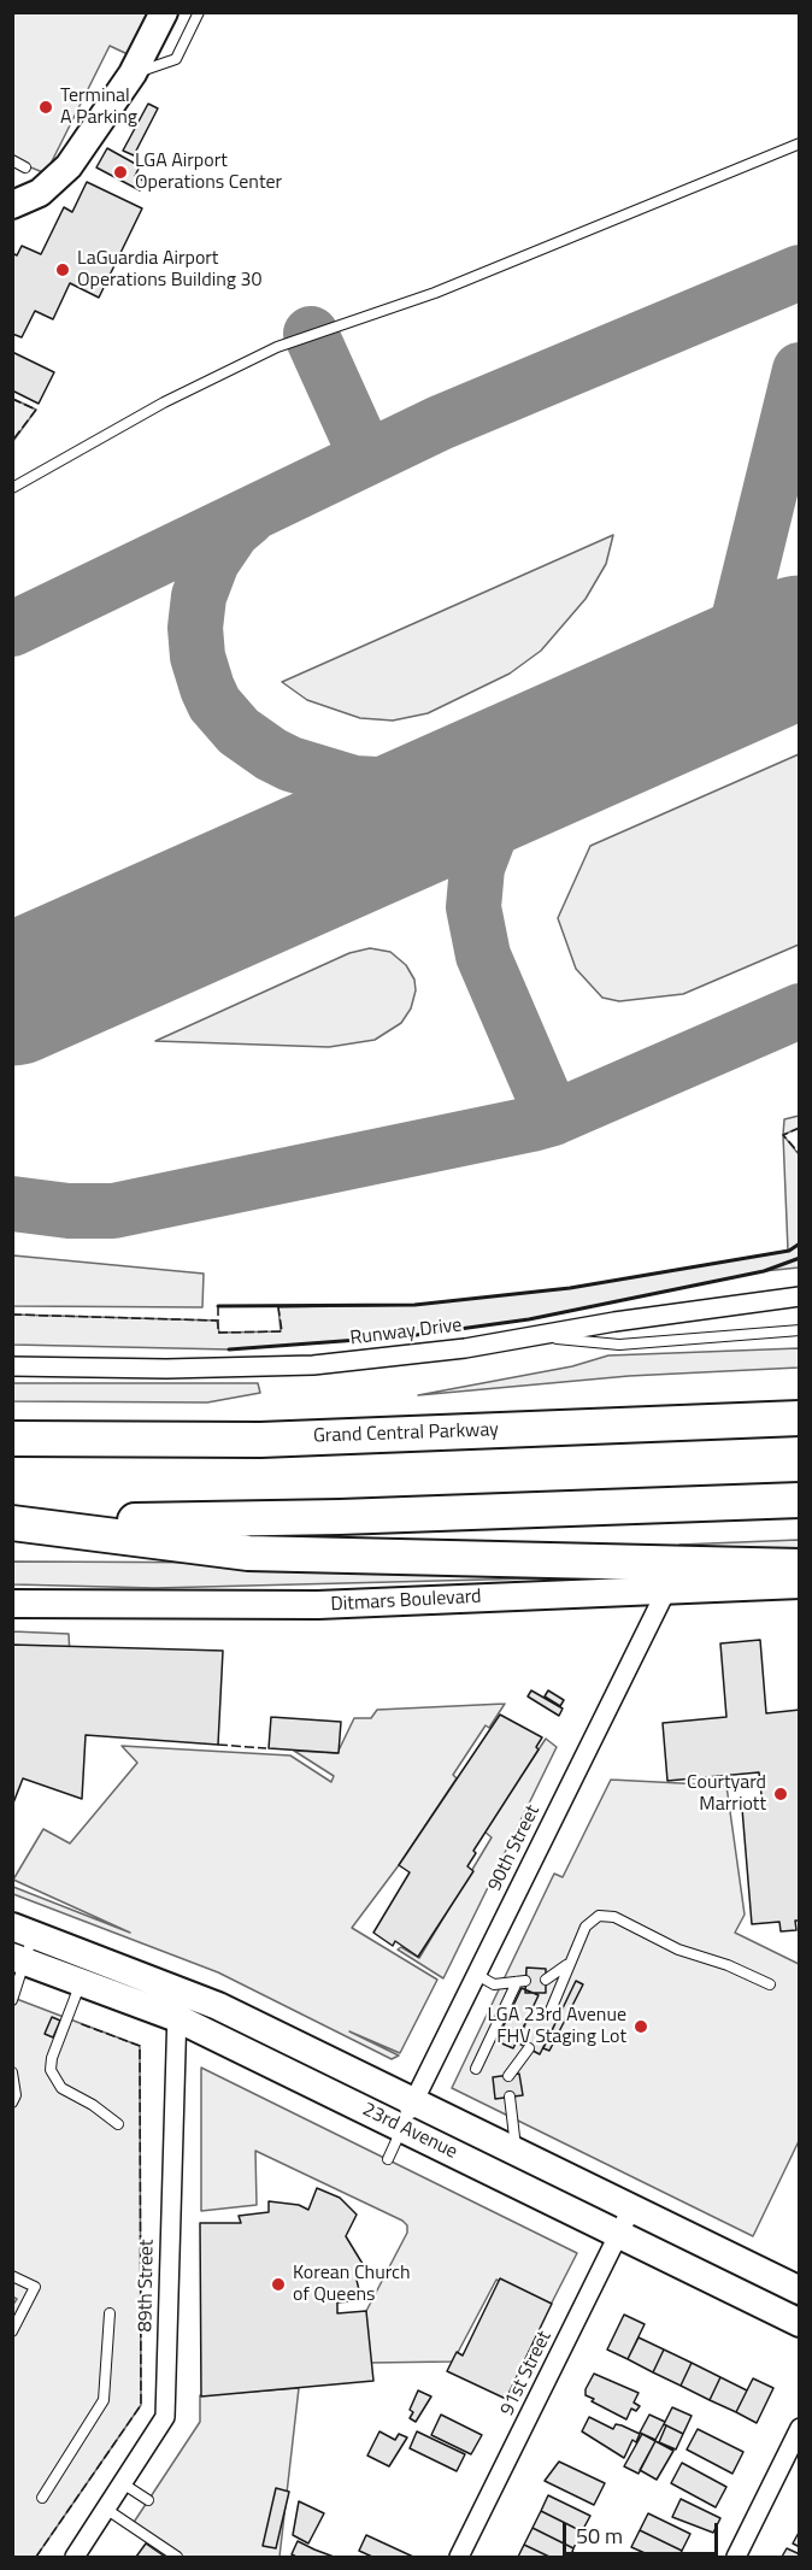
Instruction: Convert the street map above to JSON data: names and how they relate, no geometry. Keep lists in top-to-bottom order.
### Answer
{
  "streets": {
    "highway": ["Grand Central Parkway"],
    "street": [
      "Runway Drive",
      "Ditmars Boulevard",
      "90th Street",
      "23rd Avenue",
      "89th Street",
      "91st Street"
    ]
  },
  "crossings": [
    ["Ditmars Boulevard", "90th Street"],
    ["90th Street", "23rd Avenue"],
    ["23rd Avenue", "89th Street"],
    ["23rd Avenue", "91st Street"]
  ],
  "places": [
    "Terminal A Parking",
    "LGA Airport Operations Center",
    "LaGuardia Airport Operations Building 30",
    "Courtyard Marriott",
    "LGA 23rd Avenue FHV Staging Lot",
    "Korean Church of Queens"
  ],
  "scale_bar": "50 m"
}
